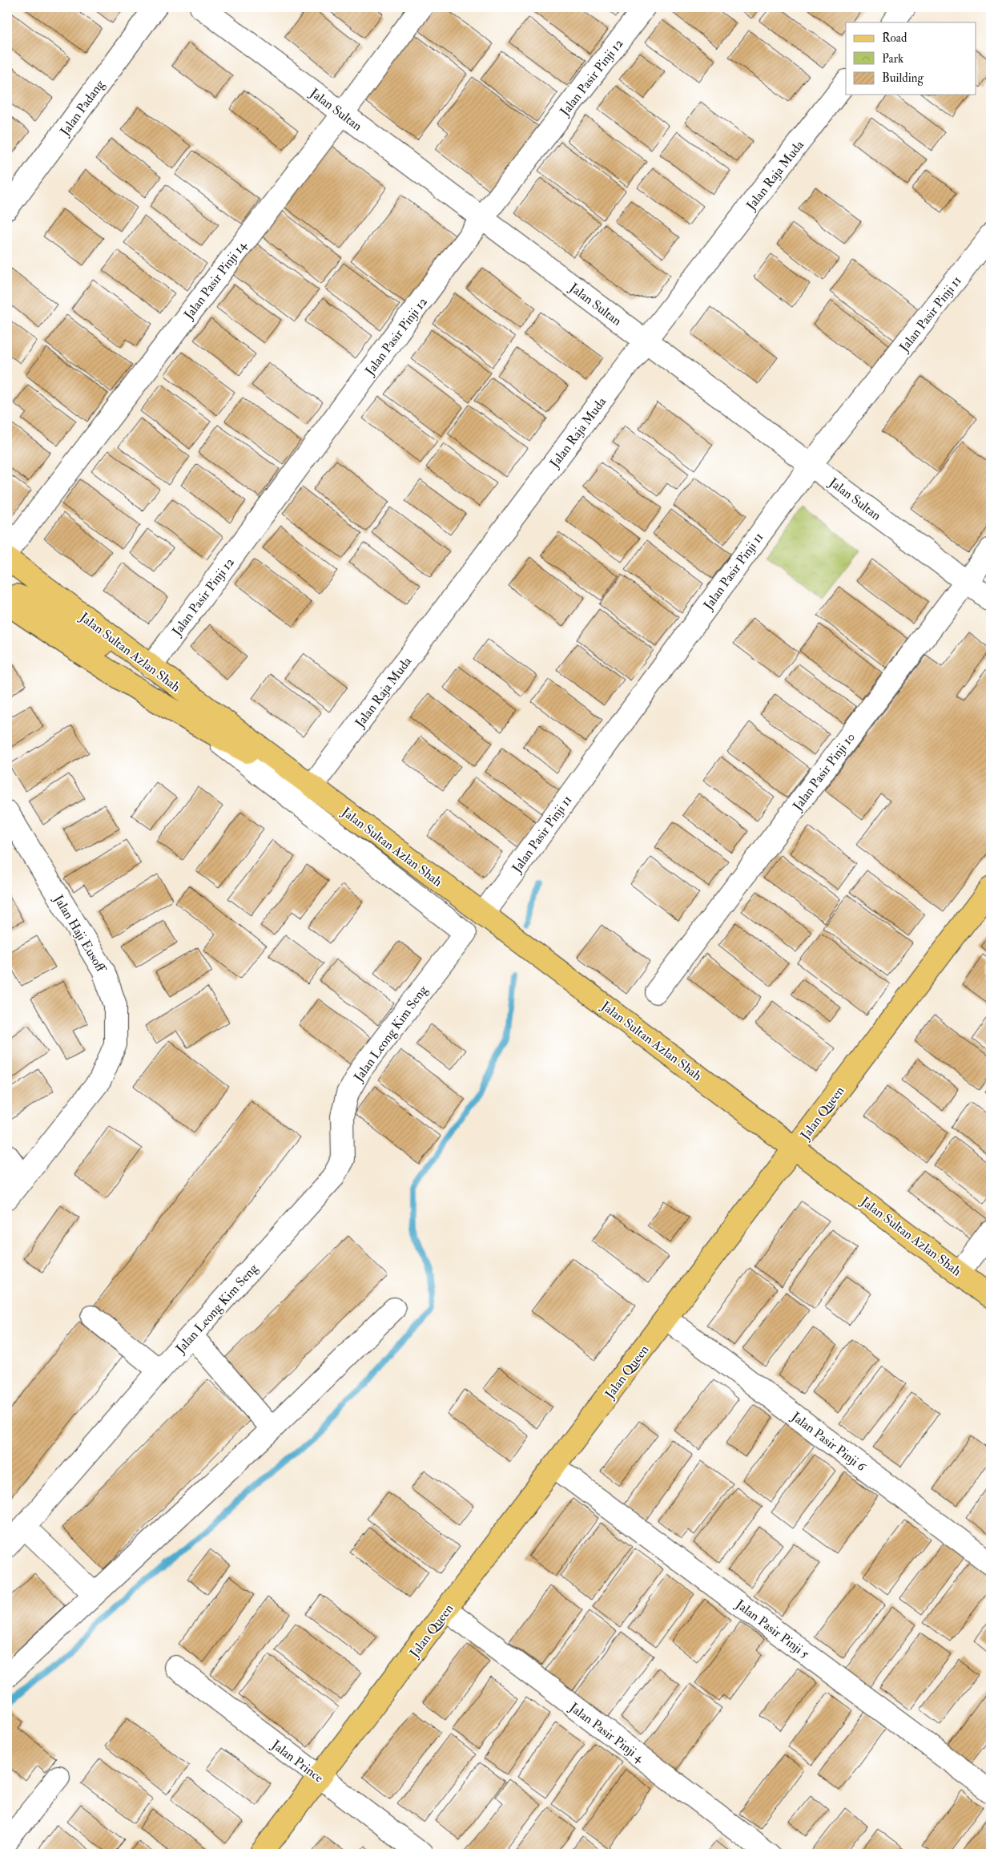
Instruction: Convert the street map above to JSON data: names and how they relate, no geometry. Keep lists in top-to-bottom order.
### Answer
{
  "streets": {
    "main road": ["Jalan Sultan Azlan Shah", "Jalan Queen"],
    "street": [
      "Jalan Pasir Pinji 12",
      "Jalan Padang",
      "Jalan Sultan",
      "Jalan Raja Muda",
      "Jalan Pasir Pinji 14",
      "Jalan Pasir Pinji 11",
      "Jalan Pasir Pinji 10",
      "Jalan Haji Eusoff",
      "Jalan Leong Kim Seng",
      "Jalan Pasir Pinji 6",
      "Jalan Pasir Pinji 5",
      "Jalan Pasir Pinji 4",
      "Jalan Prince"
    ]
  },
  "crossings": [
    ["Jalan Pasir Pinji 12", "Jalan Sultan"],
    ["Jalan Pasir Pinji 12", "Jalan Sultan Azlan Shah"],
    ["Jalan Sultan", "Jalan Raja Muda"],
    ["Jalan Sultan", "Jalan Pasir Pinji 14"],
    ["Jalan Sultan", "Jalan Pasir Pinji 11"],
    ["Jalan Sultan", "Jalan Pasir Pinji 10"],
    ["Jalan Raja Muda", "Jalan Sultan Azlan Shah"],
    ["Jalan Raja Muda", "Jalan Leong Kim Seng"],
    ["Jalan Pasir Pinji 11", "Jalan Sultan Azlan Shah"],
    ["Jalan Sultan Azlan Shah", "Jalan Leong Kim Seng"],
    ["Jalan Sultan Azlan Shah", "Jalan Queen"],
    ["Jalan Queen", "Jalan Pasir Pinji 6"],
    ["Jalan Queen", "Jalan Pasir Pinji 5"],
    ["Jalan Queen", "Jalan Pasir Pinji 4"],
    ["Jalan Queen", "Jalan Prince"]
  ],
  "legend": ["Road", "Park", "Building"]
}
